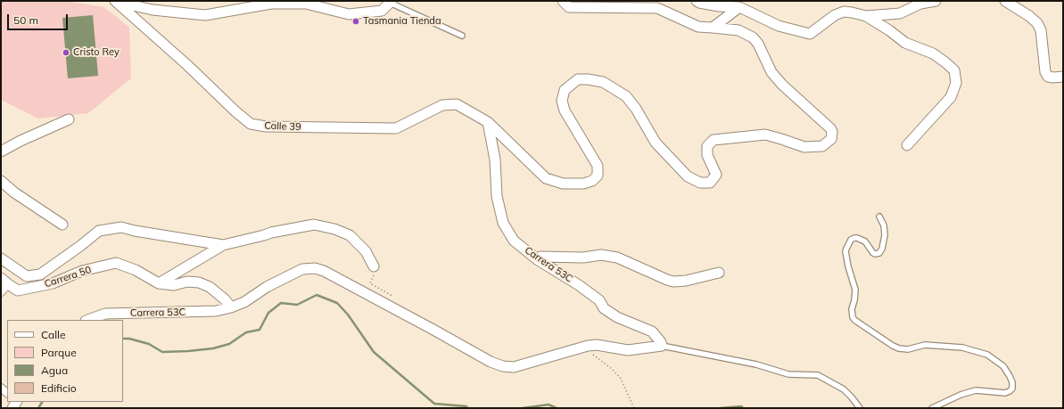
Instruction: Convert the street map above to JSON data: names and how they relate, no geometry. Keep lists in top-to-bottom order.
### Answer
{
  "streets": {
    "street": ["Calle 39", "Carrera 53C", "Carrera 50"]
  },
  "crossings": [
    ["Calle 39", "Carrera 53C"],
    ["Carrera 53C", "Carrera 50"]
  ],
  "places": ["Tasmania Tienda", "Cristo Rey"],
  "legend": [
    "Calle",
    "Parque",
    "Agua",
    "Edificio"
  ],
  "scale_bar": "50 m"
}
